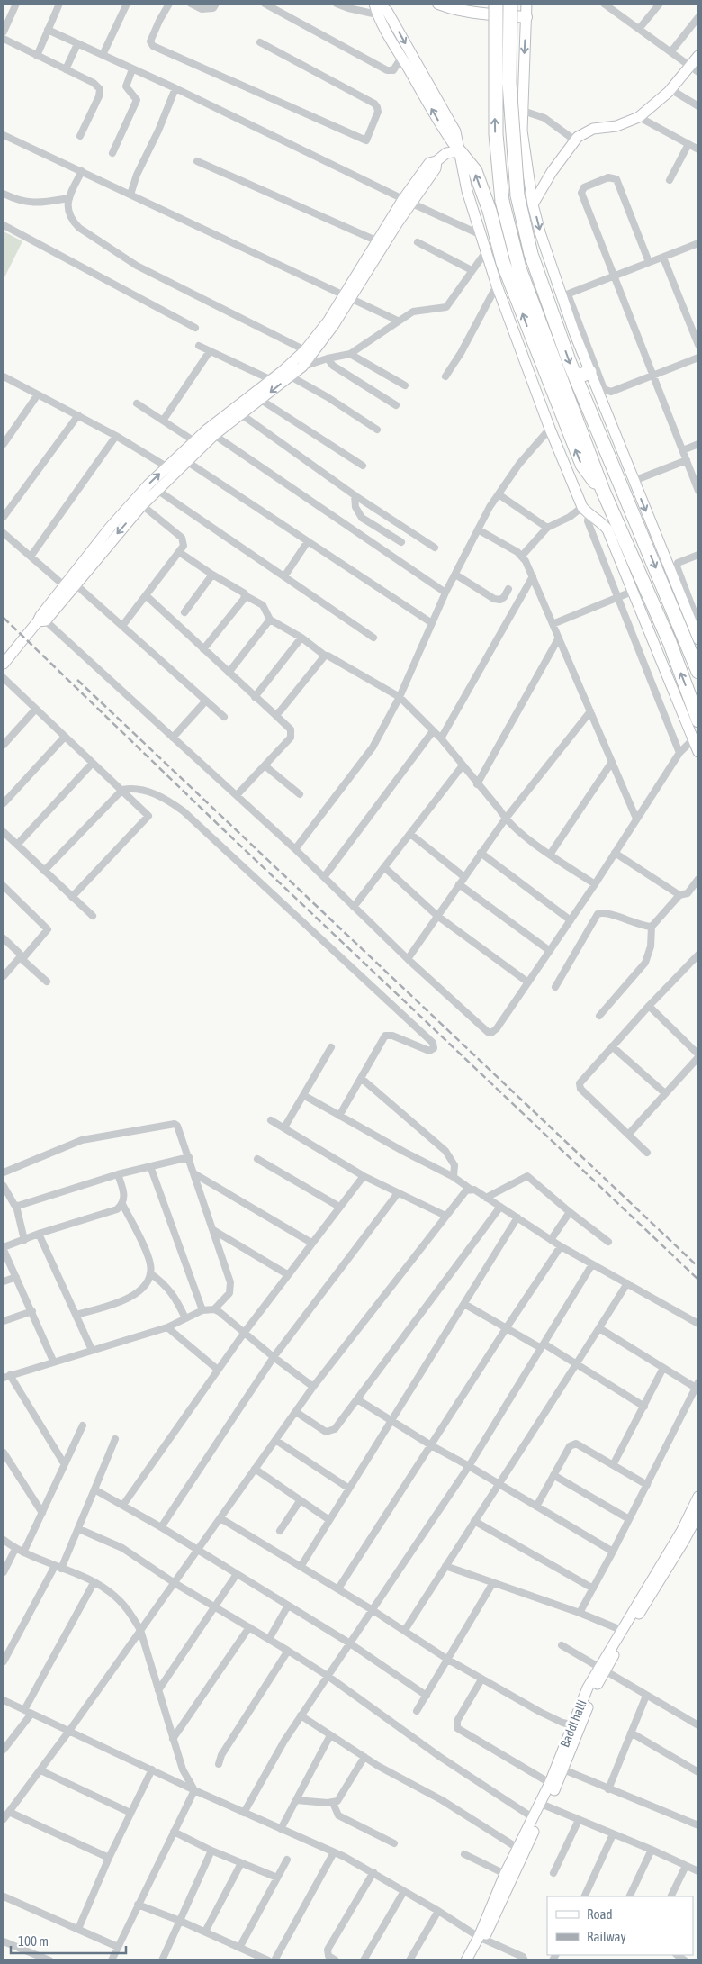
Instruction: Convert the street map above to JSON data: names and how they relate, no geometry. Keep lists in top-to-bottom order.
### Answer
{
  "streets": {
    "street": ["Baddi halli"]
  },
  "legend": ["Road", "Railway"],
  "scale_bar": "100 m"
}
